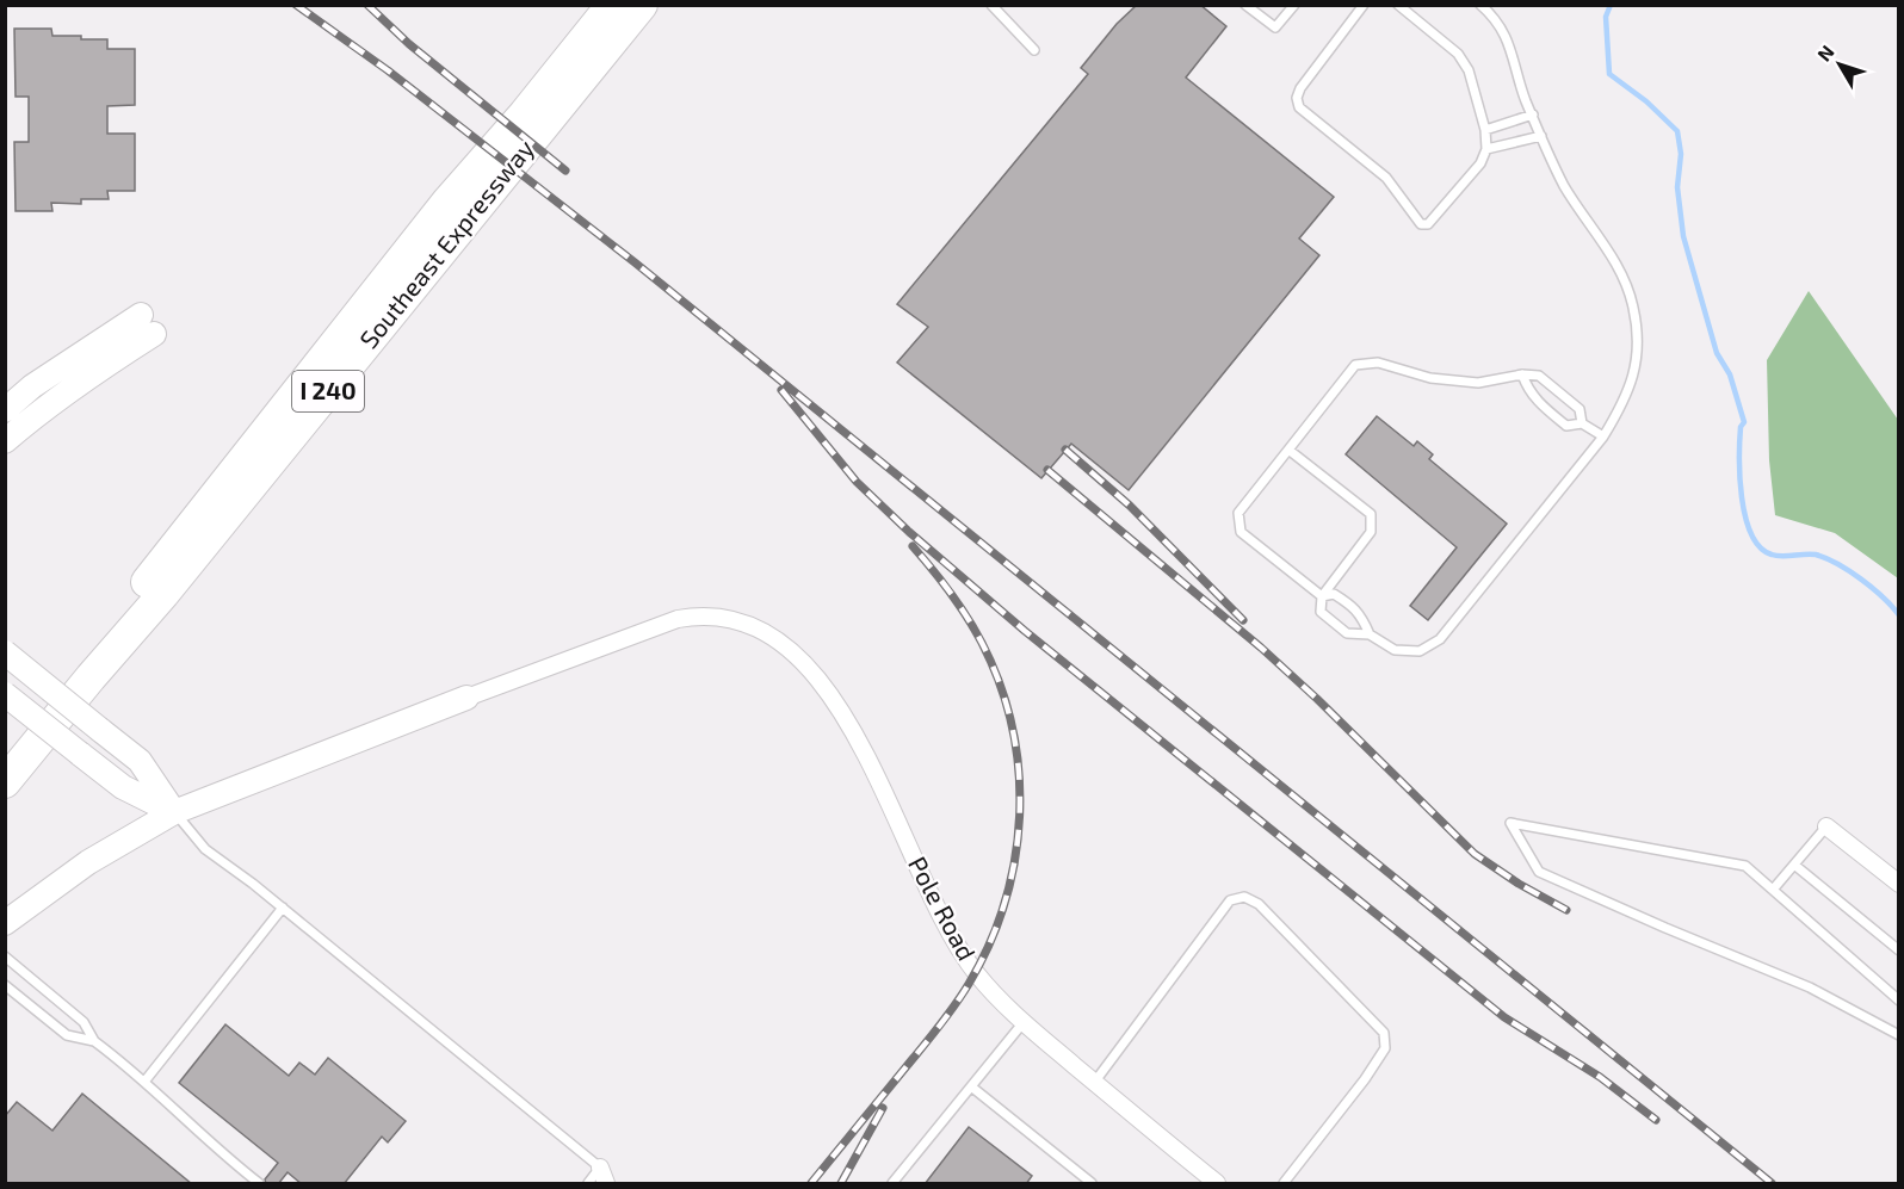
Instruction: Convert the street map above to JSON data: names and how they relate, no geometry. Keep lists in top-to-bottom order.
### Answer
{
  "streets": {
    "highway": ["Southeast Expressway", "I 240"],
    "street": ["Pole Road"]
  },
  "north": "top left"
}
